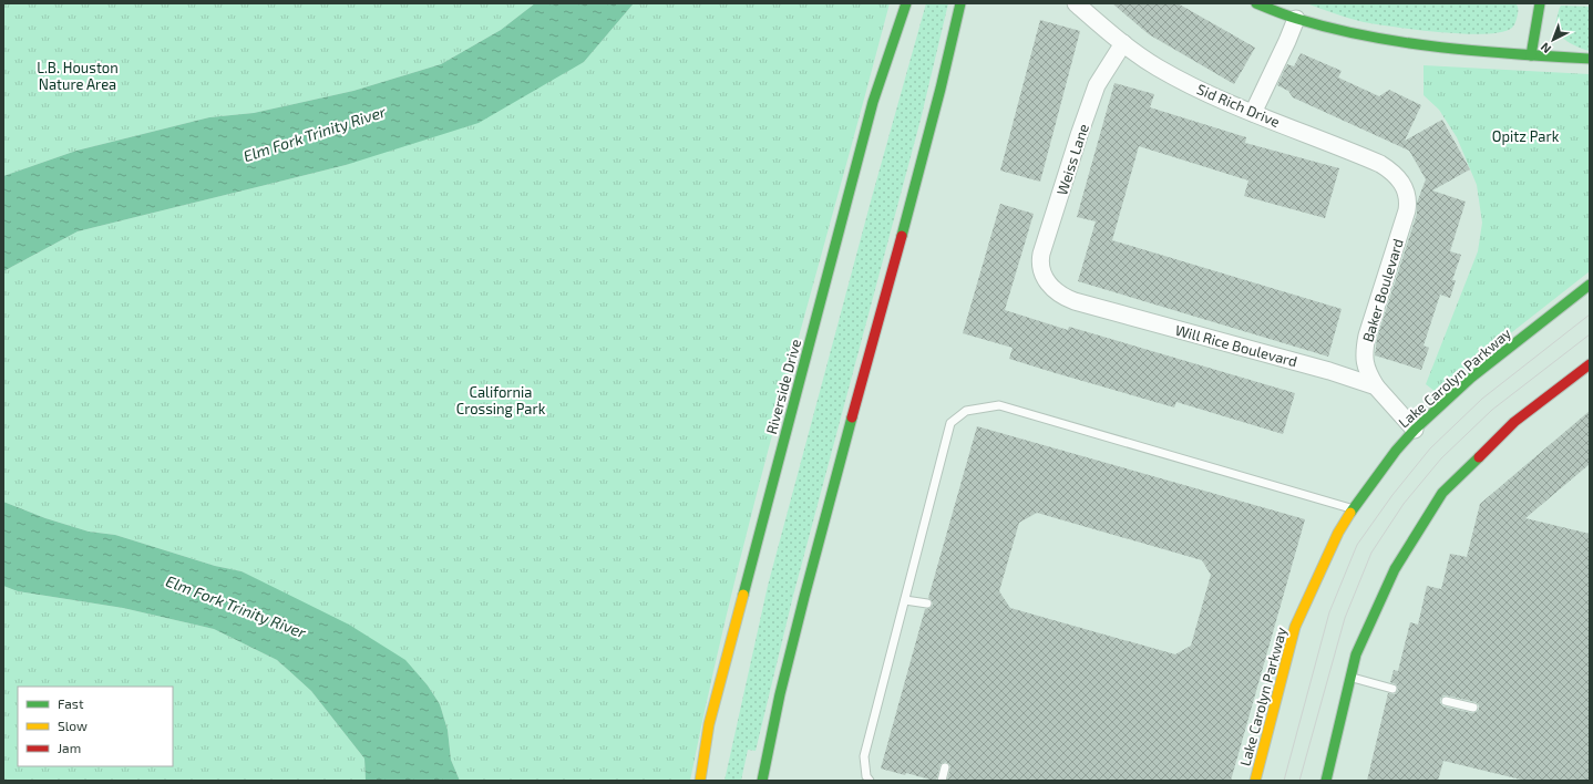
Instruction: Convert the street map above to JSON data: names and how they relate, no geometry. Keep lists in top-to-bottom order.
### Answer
{
  "streets": {
    "main road": ["Lake Carolyn Parkway", "Riverside Drive"],
    "street": [
      "Sid Rich Drive",
      "Weiss Lane",
      "Baker Boulevard",
      "Will Rice Boulevard"
    ]
  },
  "crossings": [
    ["Sid Rich Drive", "Weiss Lane"],
    ["Sid Rich Drive", "Baker Boulevard"],
    ["Weiss Lane", "Will Rice Boulevard"],
    ["Baker Boulevard", "Will Rice Boulevard"]
  ],
  "water": ["Elm Fork Trinity River"],
  "parks": ["L.B. Houston Nature Area", "Opitz Park", "California Crossing Park"],
  "legend": ["Fast", "Slow", "Jam"],
  "north": "bottom left"
}
